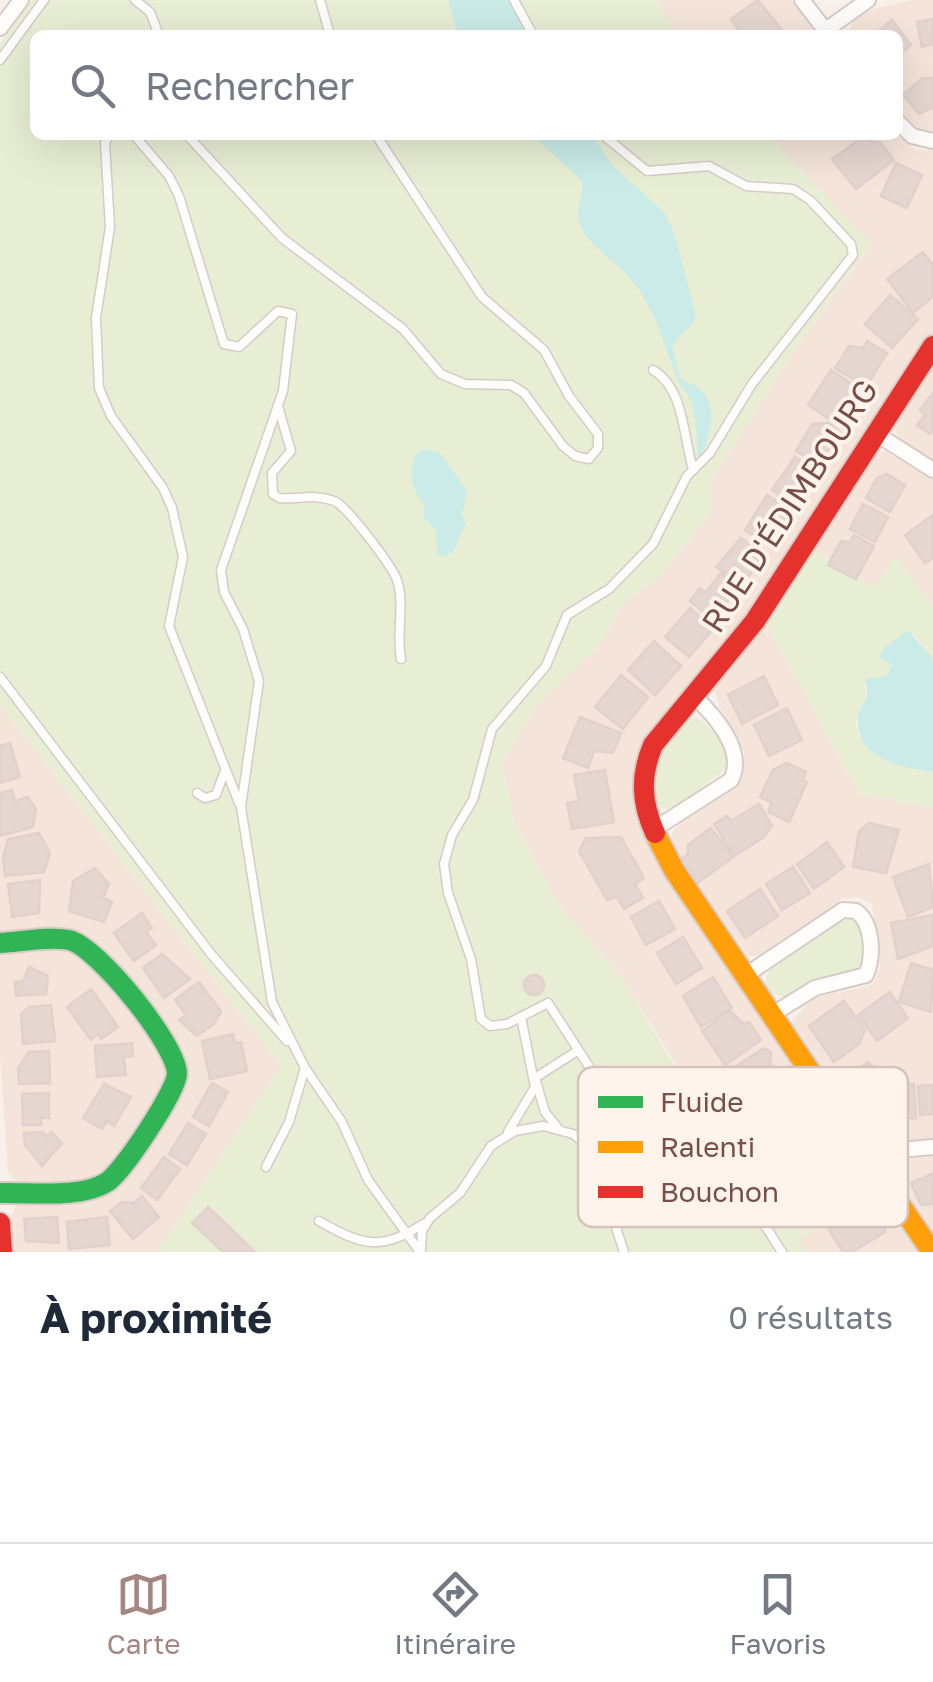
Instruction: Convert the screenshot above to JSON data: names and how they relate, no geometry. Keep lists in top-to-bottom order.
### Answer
{
  "streets": {
    "street": ["RUE D'ÉDIMBOURG"]
  },
  "legend": ["Fluide", "Ralenti", "Bouchon"],
  "page": {
    "search": "Rechercher",
    "heading": ["À proximité", "0 résultats"],
    "nav": ["Carte", "Itinéraire", "Favoris"]
  }
}
